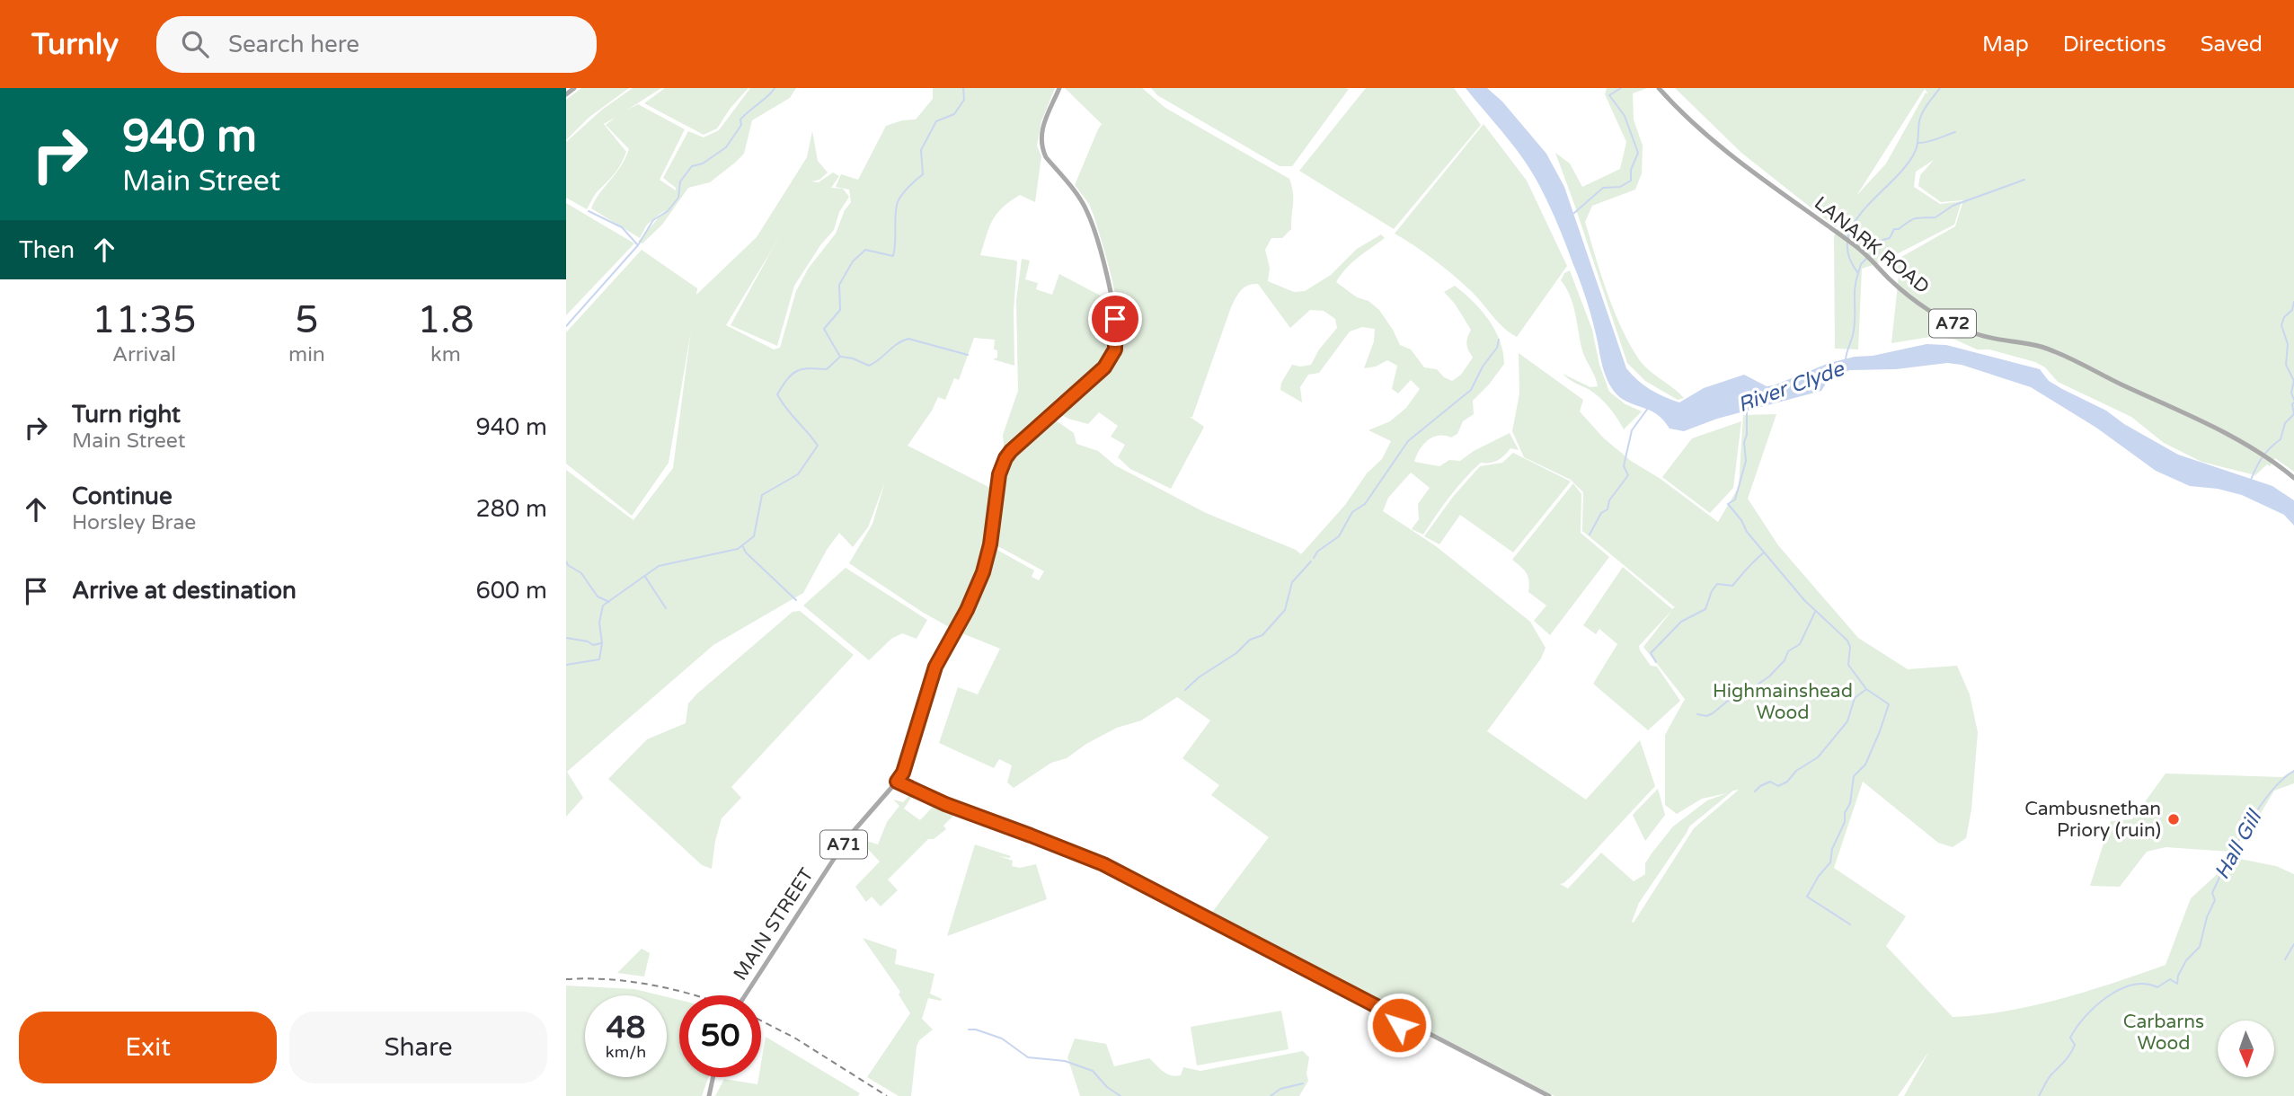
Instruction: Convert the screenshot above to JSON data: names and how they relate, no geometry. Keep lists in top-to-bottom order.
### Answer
{
  "streets": {
    "main road": [
      "LANARK ROAD",
      "A72",
      "A71",
      "MAIN STREET"
    ]
  },
  "water": ["River Clyde", "Hall Gill"],
  "parks": ["Highmainshead Wood", "Carbarns Wood"],
  "places": ["Cambusnethan Priory (ruin)"],
  "north": "bottom",
  "page": {
    "header": "Turnly",
    "search": "Search here",
    "nav": ["Map", "Directions", "Saved"],
    "turn": ["940 m", "Main Street"],
    "then": "Then",
    "eta": [
      "11:35",
      "Arrival",
      "5",
      "min",
      "1.8",
      "km"
    ],
    "list": [
      {
        "name": "Turn right",
        "note": "Main Street",
        "value": "940 m"
      },
      {
        "name": "Continue",
        "note": "Horsley Brae",
        "value": "280 m"
      },
      {
        "name": "Arrive at destination",
        "value": "600 m"
      }
    ],
    "speed": "48 km/h",
    "limit": "50",
    "buttons": ["Exit", "Share"]
  }
}
